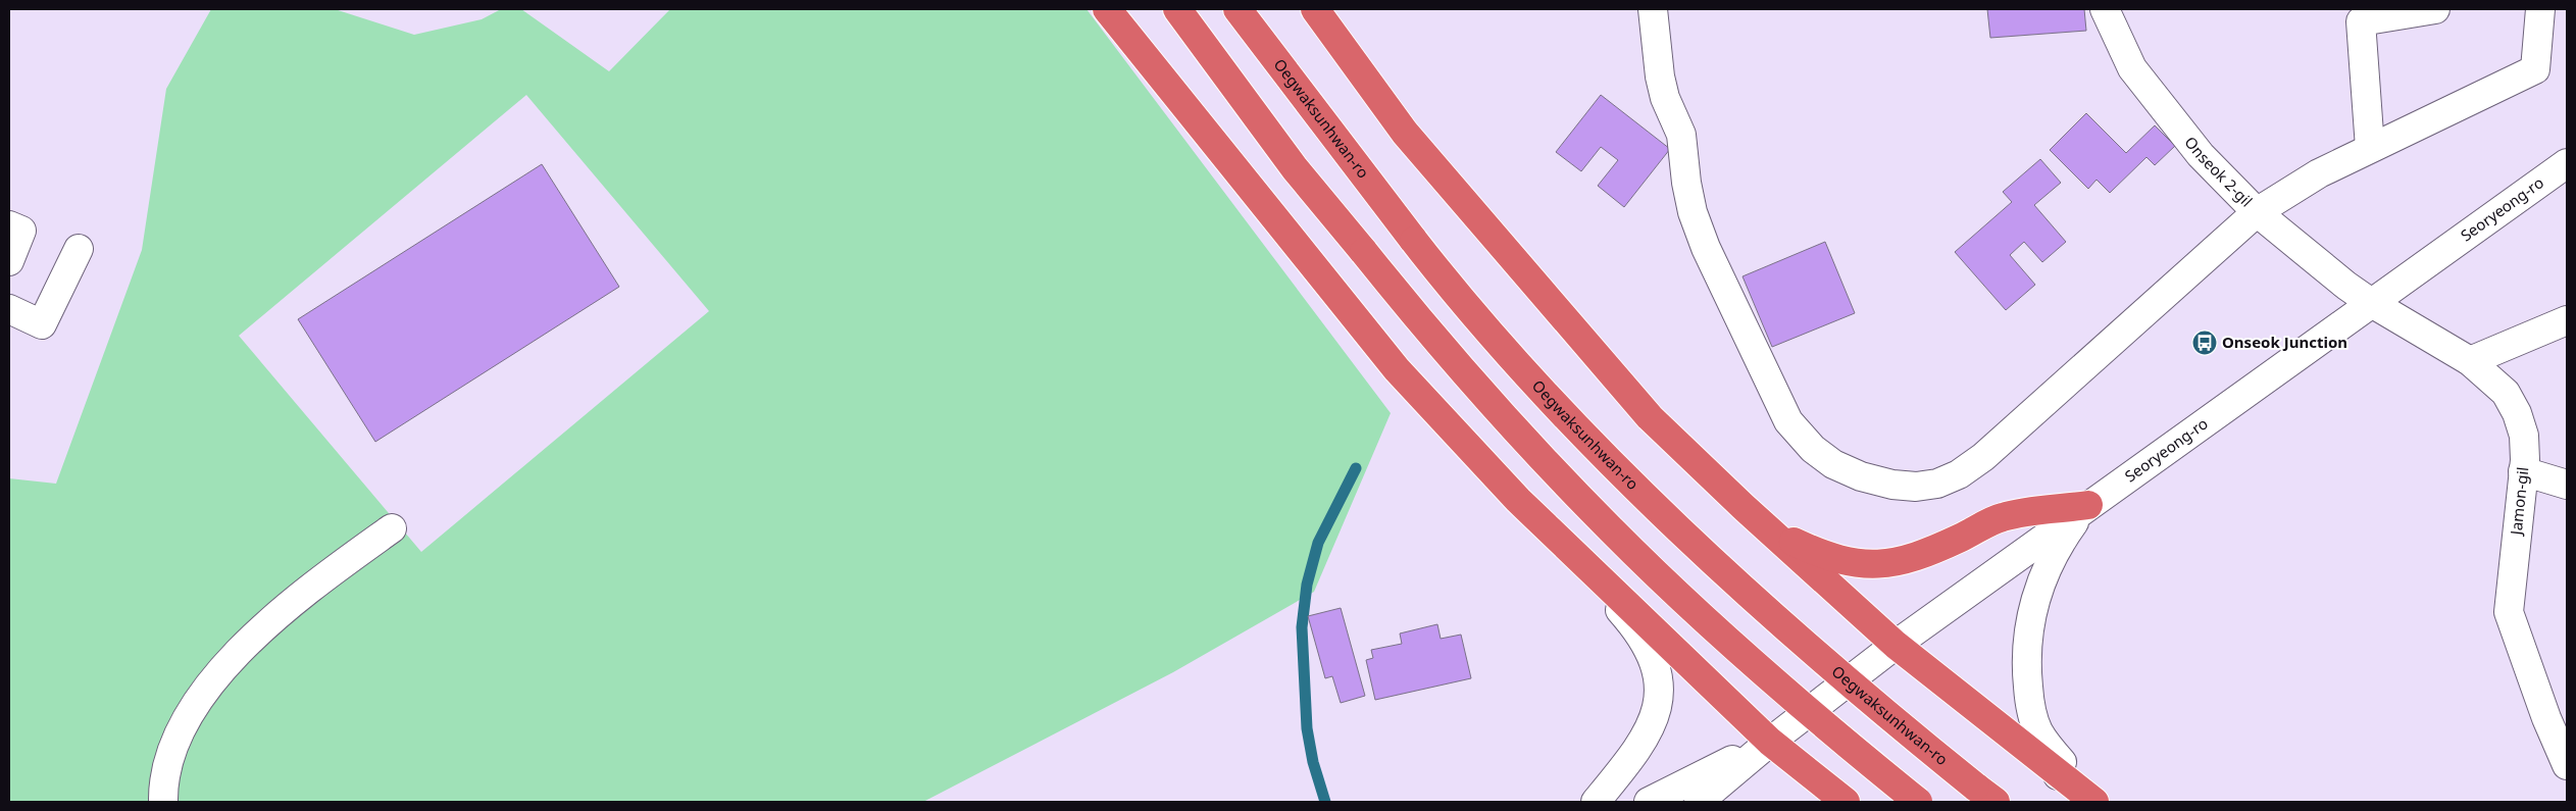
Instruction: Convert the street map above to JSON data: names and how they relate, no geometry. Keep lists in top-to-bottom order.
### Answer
{
  "streets": {
    "highway": ["Oegwaksunhwan-ro"],
    "street": ["Onseok 2-gil", "Seoryeong-ro", "Jamon-gil"]
  },
  "crossings": [
    ["Onseok 2-gil", "Seoryeong-ro"],
    ["Onseok 2-gil", "Jamon-gil"],
    ["Seoryeong-ro", "Jamon-gil"]
  ],
  "places": {
    "bus stop": ["Onseok Junction"]
  }
}
